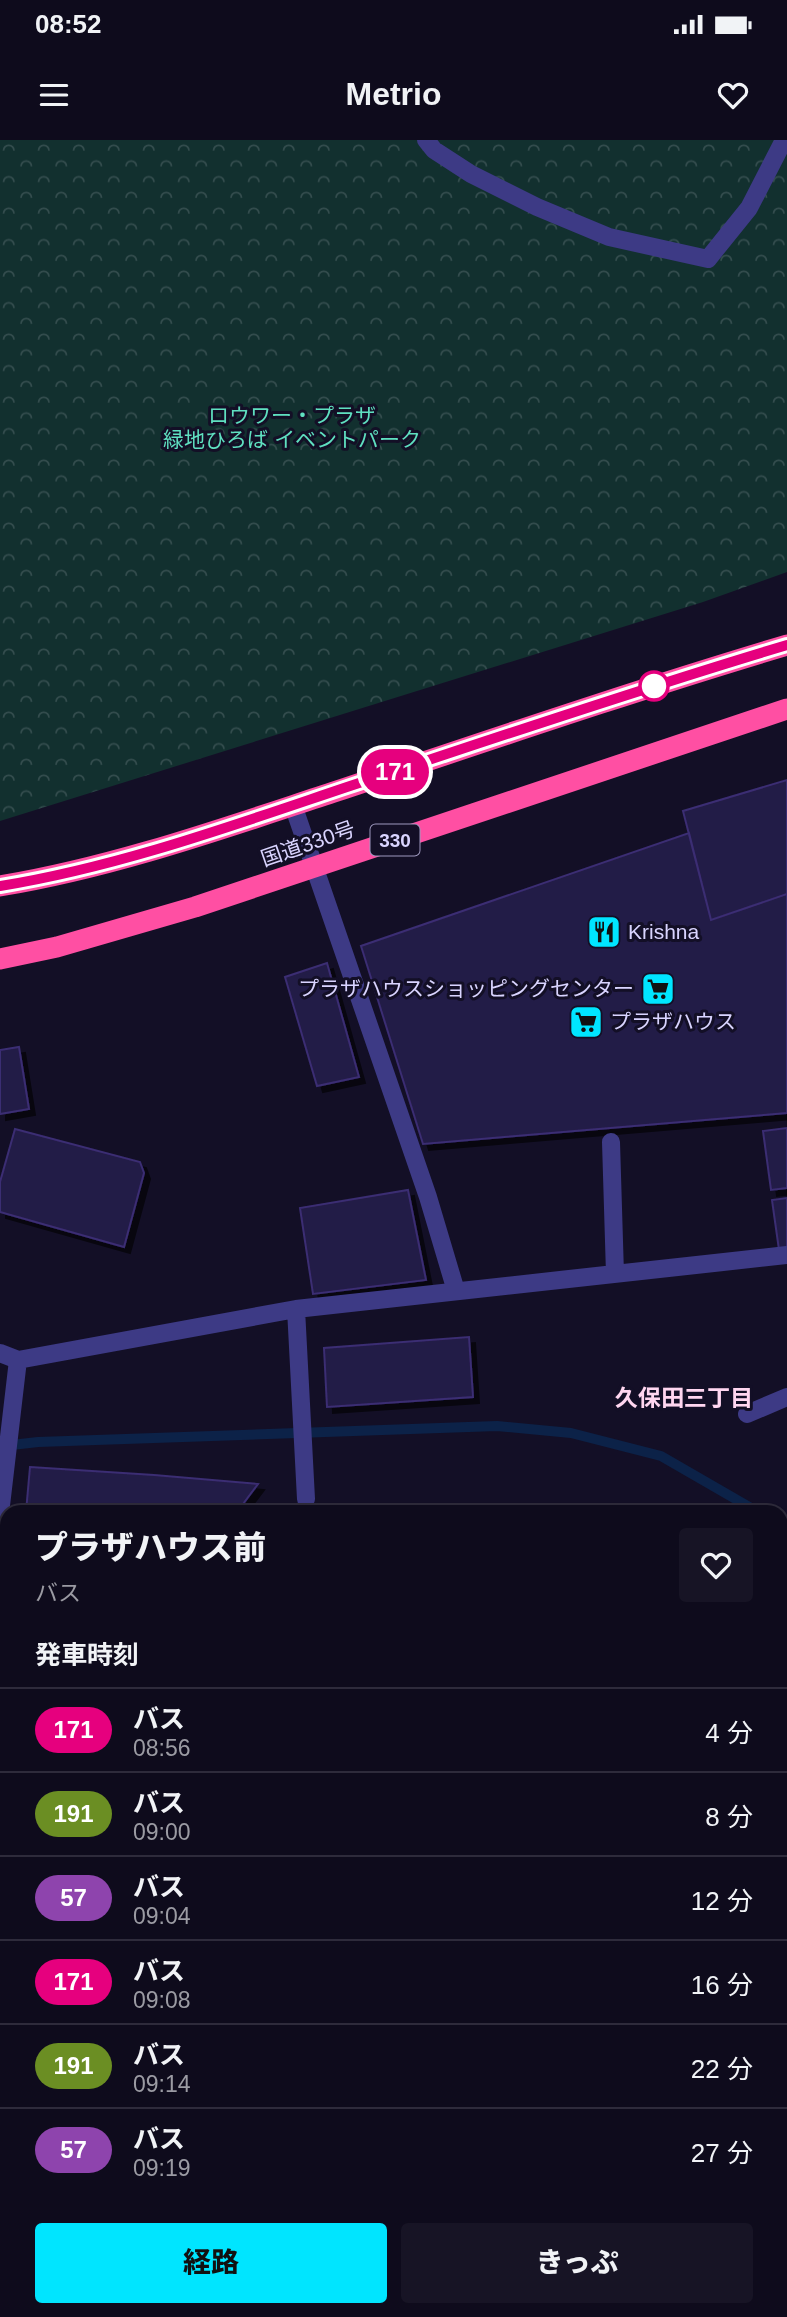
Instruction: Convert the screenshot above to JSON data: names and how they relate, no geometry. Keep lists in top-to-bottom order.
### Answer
{
  "streets": {
    "highway": ["330", "国道330号"]
  },
  "districts": ["久保田三丁目"],
  "parks": ["ロウワー・プラザ 緑地ひろば イベントパーク"],
  "places": {
    "restaurant": ["Krishna"],
    "supermarket": ["プラザハウスショッピングセンター", "プラザハウス"]
  },
  "lines": ["bus line 171"],
  "page": {
    "status": "08:52",
    "header": "Metrio",
    "on_map": "171",
    "heading": [
      ["プラザハウス前", "バス"],
      "発車時刻"
    ],
    "list": [
      {
        "mark": "171",
        "name": "バス",
        "note": "08:56",
        "value": "4 分"
      },
      {
        "mark": "191",
        "name": "バス",
        "note": "09:00",
        "value": "8 分"
      },
      {
        "mark": "57",
        "name": "バス",
        "note": "09:04",
        "value": "12 分"
      },
      {
        "mark": "171",
        "name": "バス",
        "note": "09:08",
        "value": "16 分"
      },
      {
        "mark": "191",
        "name": "バス",
        "note": "09:14",
        "value": "22 分"
      },
      {
        "mark": "57",
        "name": "バス",
        "note": "09:19",
        "value": "27 分"
      }
    ],
    "buttons": ["経路", "きっぷ"]
  }
}
